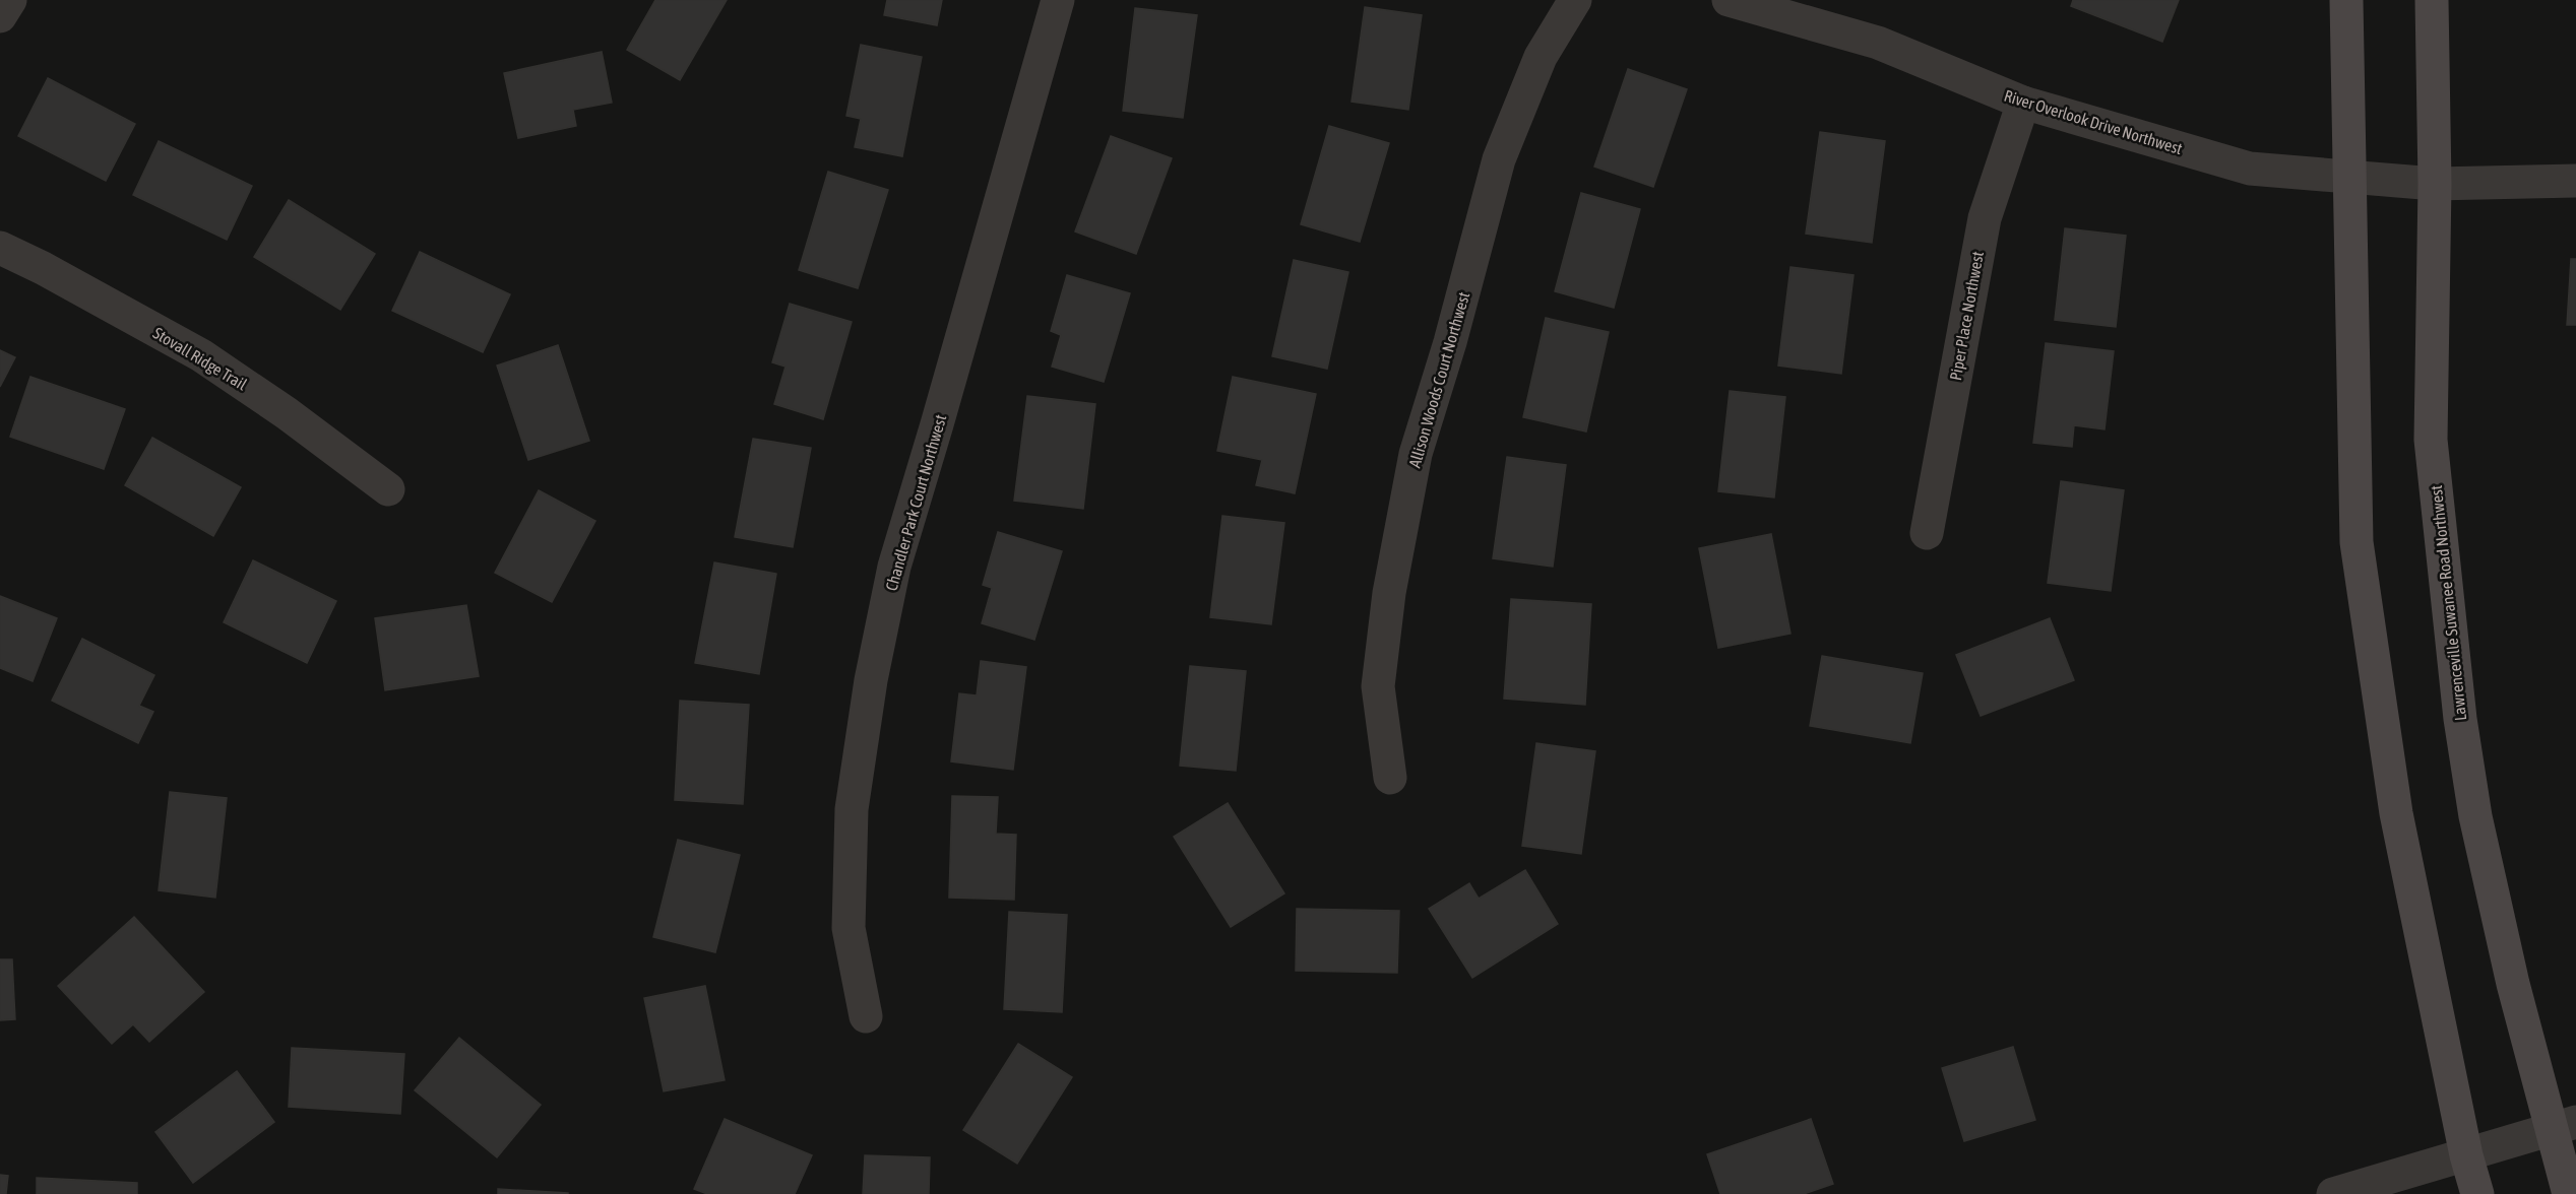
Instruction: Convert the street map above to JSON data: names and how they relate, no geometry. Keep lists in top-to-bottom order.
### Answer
{
  "streets": {
    "main road": ["Lawrenceville Suwanee Road Northwest"],
    "street": [
      "River Overlook Drive Northwest",
      "Piper Place Northwest",
      "Stovall Ridge Trail",
      "Allison Woods Court Northwest",
      "Chandler Park Court Northwest"
    ]
  },
  "crossings": [
    ["River Overlook Drive Northwest", "Piper Place Northwest"],
    ["River Overlook Drive Northwest", "Lawrenceville Suwanee Road Northwest"]
  ]
}
